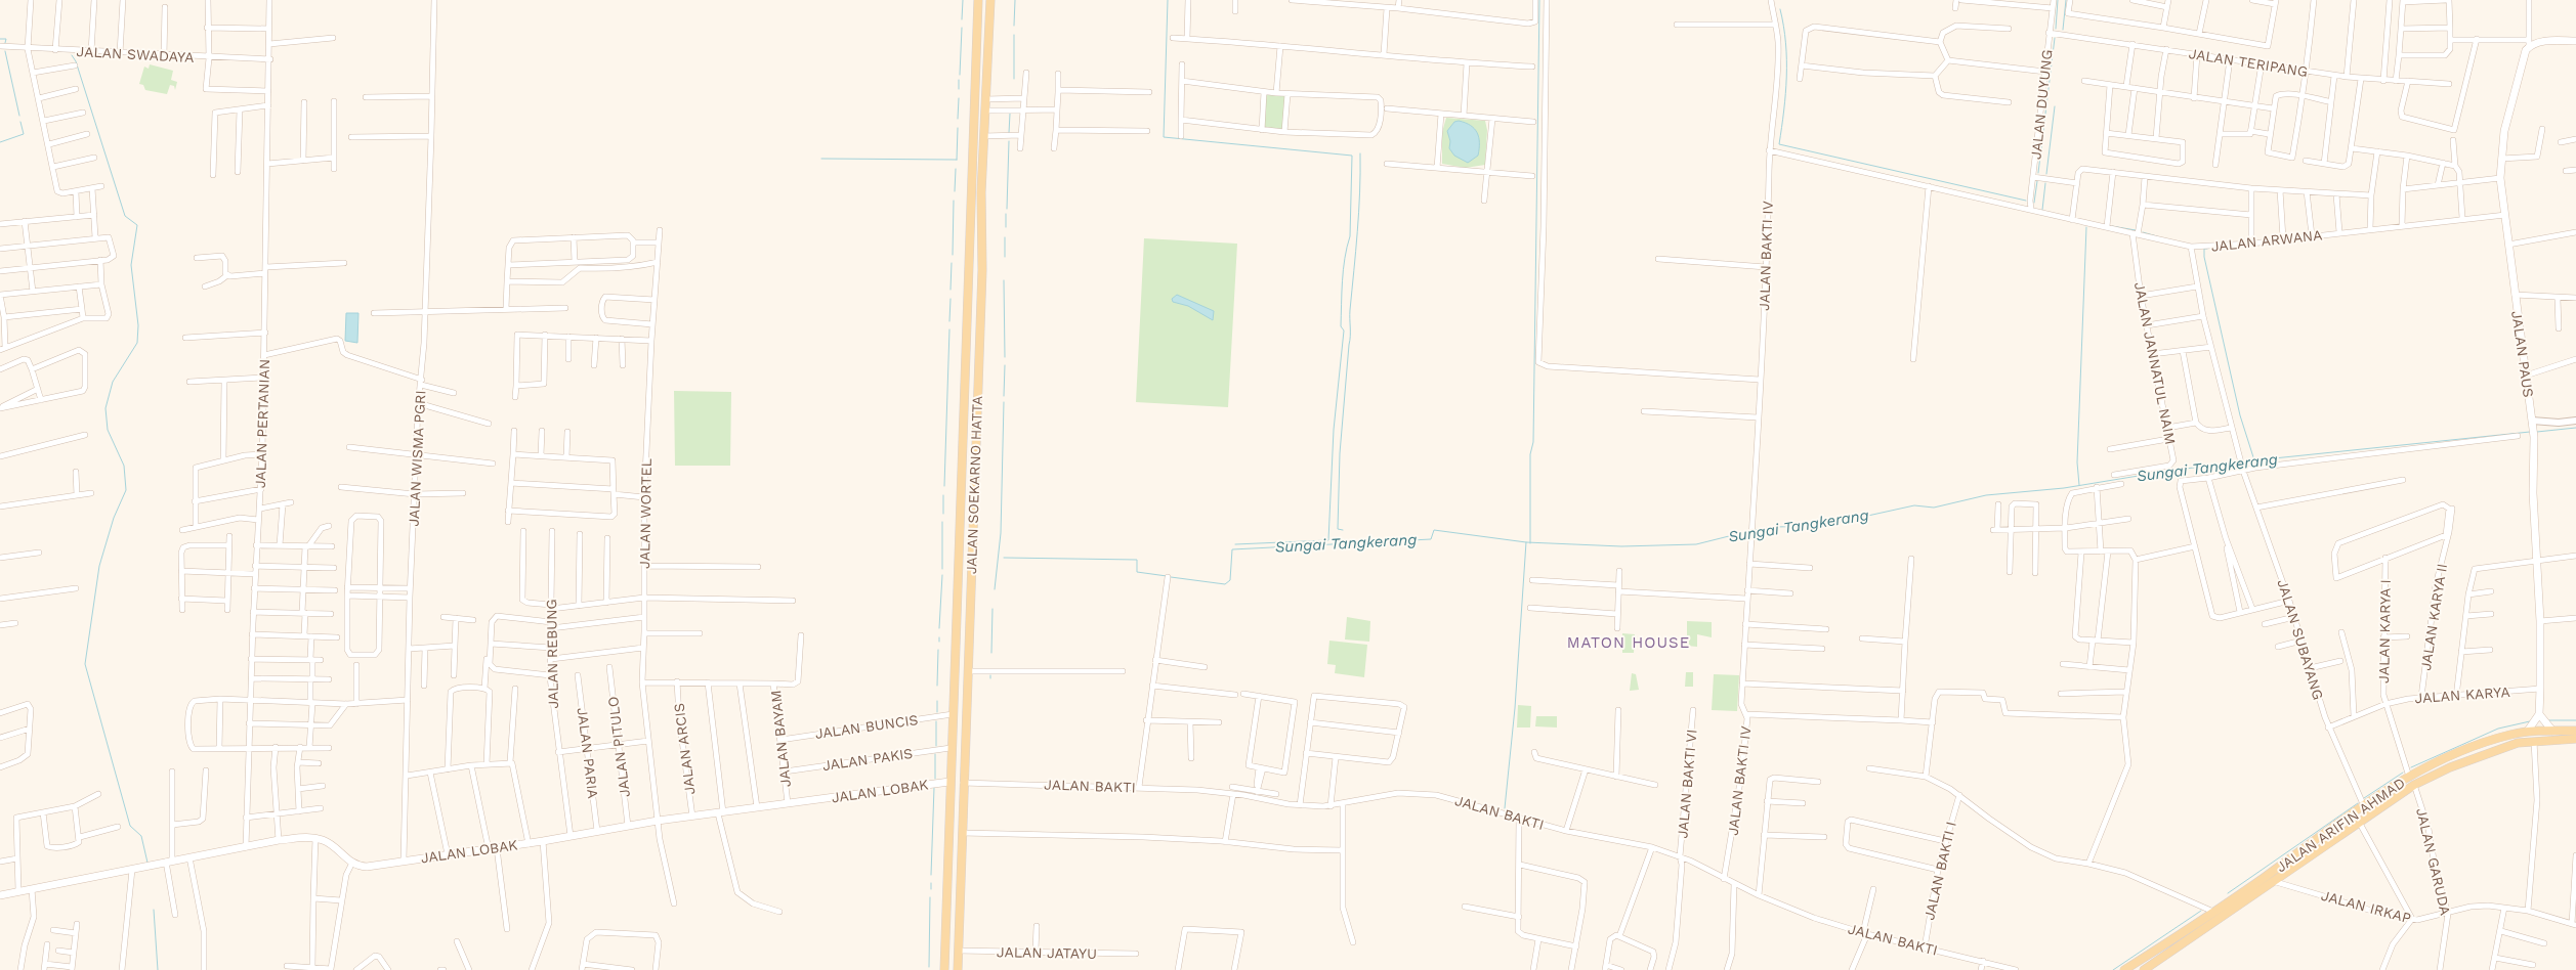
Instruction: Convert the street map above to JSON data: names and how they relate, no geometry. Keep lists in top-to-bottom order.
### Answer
{
  "streets": {
    "main road": [
      "JALAN PAUS",
      "JALAN SOEKARNO HATTA",
      "JALAN LOBAK",
      "JALAN ARIFIN AHMAD"
    ],
    "street": [
      "JALAN SWADAYA",
      "JALAN TERIPANG",
      "JALAN DUYUNG",
      "JALAN ARWANA",
      "JALAN BAKTI IV",
      "JALAN JANNATUL NAIM",
      "JALAN PERTANIAN",
      "JALAN WISMA PGRI",
      "JALAN WORTEL",
      "JALAN KARYA II",
      "JALAN KARYA I",
      "JALAN SUBAYANG",
      "JALAN REBUNG",
      "JALAN KARYA",
      "JALAN BUNCIS",
      "JALAN BAYAM",
      "JALAN PITULO",
      "JALAN ARCIS",
      "JALAN PARIA",
      "JALAN PAKIS",
      "JALAN BAKTI VI",
      "JALAN BAKTI",
      "JALAN GARUDA",
      "JALAN BAKTI I",
      "JALAN IRKAP",
      "JALAN JATAYU"
    ]
  },
  "crossings": [
    ["JALAN SWADAYA", "JALAN PERTANIAN"],
    ["JALAN TERIPANG", "JALAN DUYUNG"],
    ["JALAN DUYUNG", "JALAN ARWANA"],
    ["JALAN ARWANA", "JALAN BAKTI IV"],
    ["JALAN ARWANA", "JALAN PAUS"],
    ["JALAN ARWANA", "JALAN JANNATUL NAIM"],
    ["JALAN BAKTI IV", "JALAN BAKTI"],
    ["JALAN PAUS", "JALAN KARYA"],
    ["JALAN WISMA PGRI", "JALAN LOBAK"],
    ["JALAN SOEKARNO HATTA", "JALAN BUNCIS"],
    ["JALAN SOEKARNO HATTA", "JALAN PAKIS"],
    ["JALAN SOEKARNO HATTA", "JALAN BAKTI"],
    ["JALAN SOEKARNO HATTA", "JALAN LOBAK"],
    ["JALAN SOEKARNO HATTA", "JALAN JATAYU"],
    ["JALAN WORTEL", "JALAN LOBAK"],
    ["JALAN KARYA II", "JALAN KARYA"],
    ["JALAN KARYA I", "JALAN KARYA"],
    ["JALAN SUBAYANG", "JALAN KARYA"],
    ["JALAN SUBAYANG", "JALAN ARIFIN AHMAD"],
    ["JALAN REBUNG", "JALAN LOBAK"],
    ["JALAN BUNCIS", "JALAN BAYAM"],
    ["JALAN BAYAM", "JALAN PAKIS"],
    ["JALAN BAYAM", "JALAN LOBAK"],
    ["JALAN PITULO", "JALAN LOBAK"],
    ["JALAN ARCIS", "JALAN LOBAK"],
    ["JALAN PARIA", "JALAN LOBAK"],
    ["JALAN BAKTI VI", "JALAN BAKTI"],
    ["JALAN BAKTI", "JALAN BAKTI I"],
    ["JALAN ARIFIN AHMAD", "JALAN GARUDA"],
    ["JALAN ARIFIN AHMAD", "JALAN IRKAP"],
    ["JALAN GARUDA", "JALAN IRKAP"]
  ],
  "districts": ["MATON HOUSE"],
  "water": ["Sungai Tangkerang"]
}
